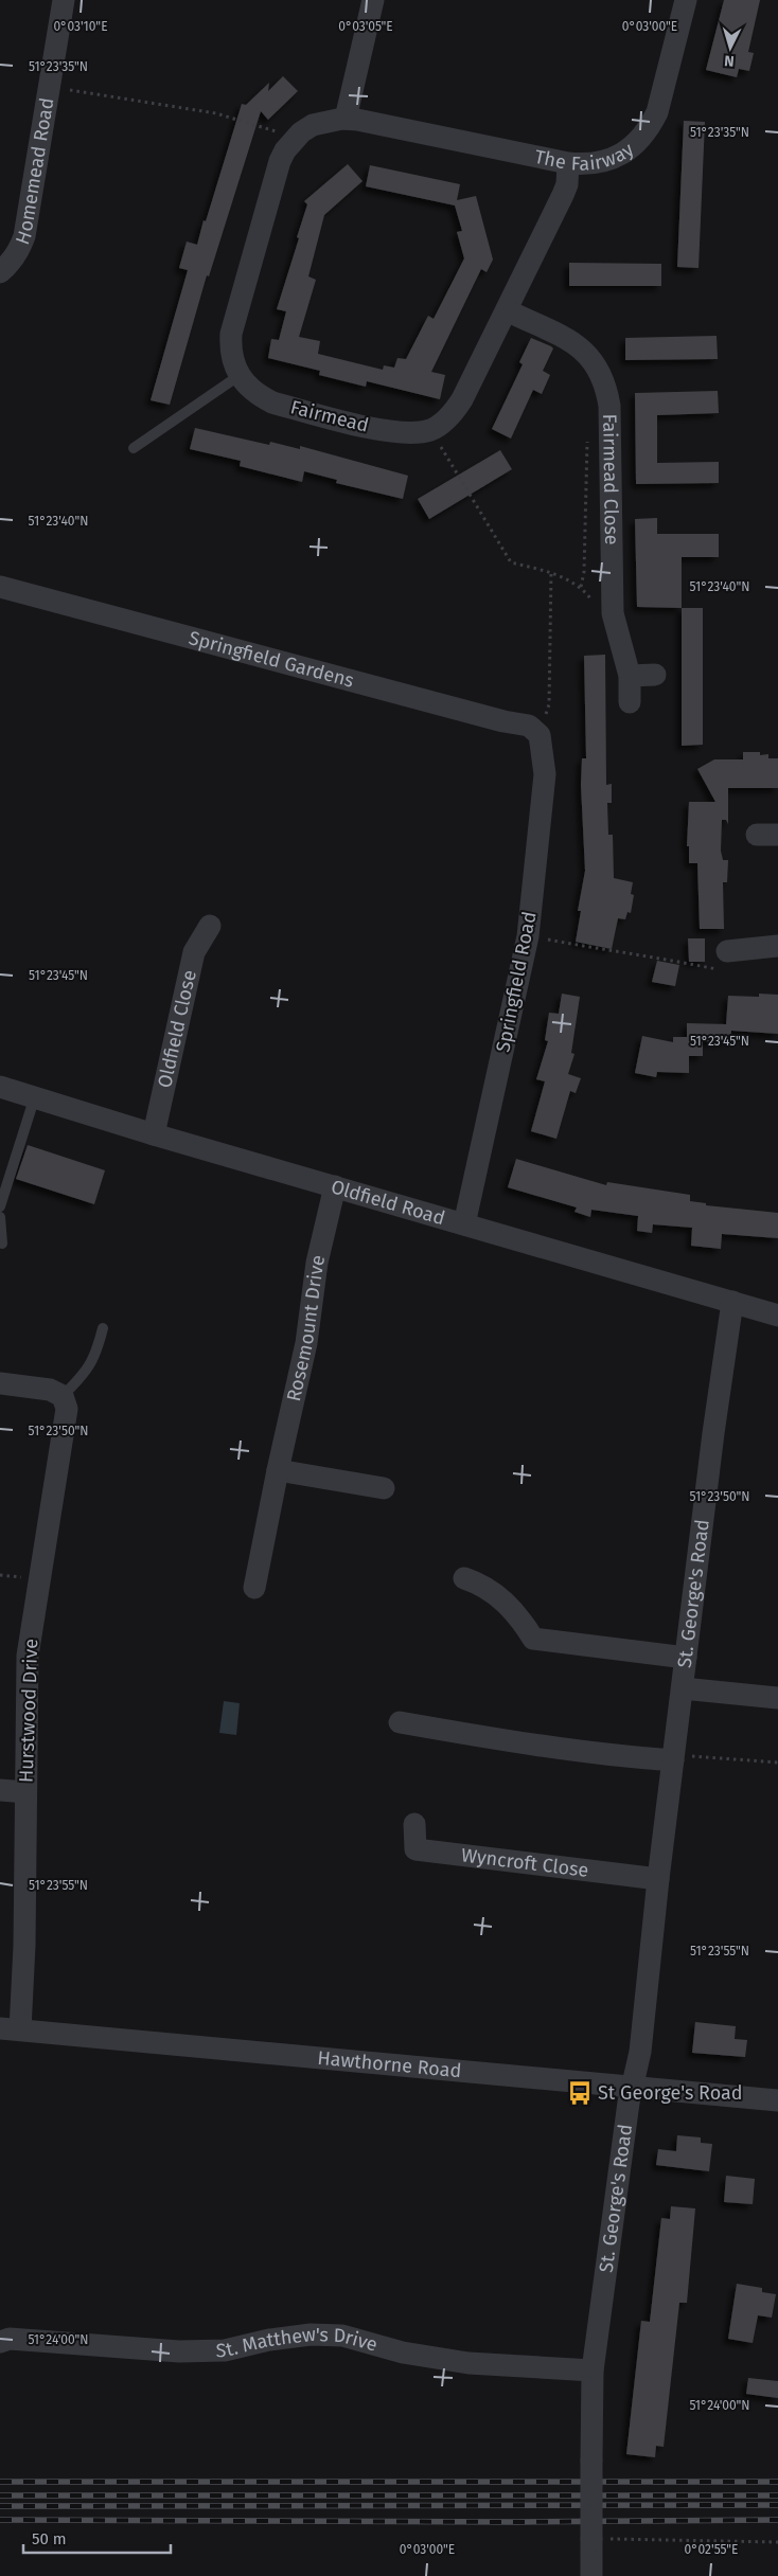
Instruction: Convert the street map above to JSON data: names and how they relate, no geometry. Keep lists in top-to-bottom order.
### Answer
{
  "streets": {
    "street": [
      "The Fairway",
      "Homemead Road",
      "Fairmead",
      "Fairmead Close",
      "Springfield Gardens",
      "Springfield Road",
      "Oldfield Close",
      "Oldfield Road",
      "Rosemount Drive",
      "St. George's Road",
      "Hurstwood Drive",
      "Wyncroft Close",
      "Hawthorne Road",
      "St. Matthew's Drive"
    ]
  },
  "crossings": [
    ["The Fairway", "Fairmead"],
    ["Springfield Gardens", "Springfield Road"],
    ["Springfield Road", "Oldfield Road"],
    ["Oldfield Close", "Oldfield Road"],
    ["Oldfield Road", "Rosemount Drive"],
    ["Oldfield Road", "St. George's Road"],
    ["St. George's Road", "Wyncroft Close"],
    ["St. George's Road", "Hawthorne Road"],
    ["St. George's Road", "St. Matthew's Drive"],
    ["Hurstwood Drive", "Hawthorne Road"]
  ],
  "places": {
    "bus stop": ["St George's Road"]
  },
  "scale_bar": "50 m",
  "north": "bottom",
  "coordinates": [
    "0°03'10\"E",
    "0°03'05\"E",
    "0°03'00\"E",
    "51°23'35\"N",
    "51°23'40\"N",
    "51°23'45\"N",
    "51°23'50\"N",
    "51°23'55\"N",
    "51°24'00\"N",
    "0°02'55\"E"
  ]
}
